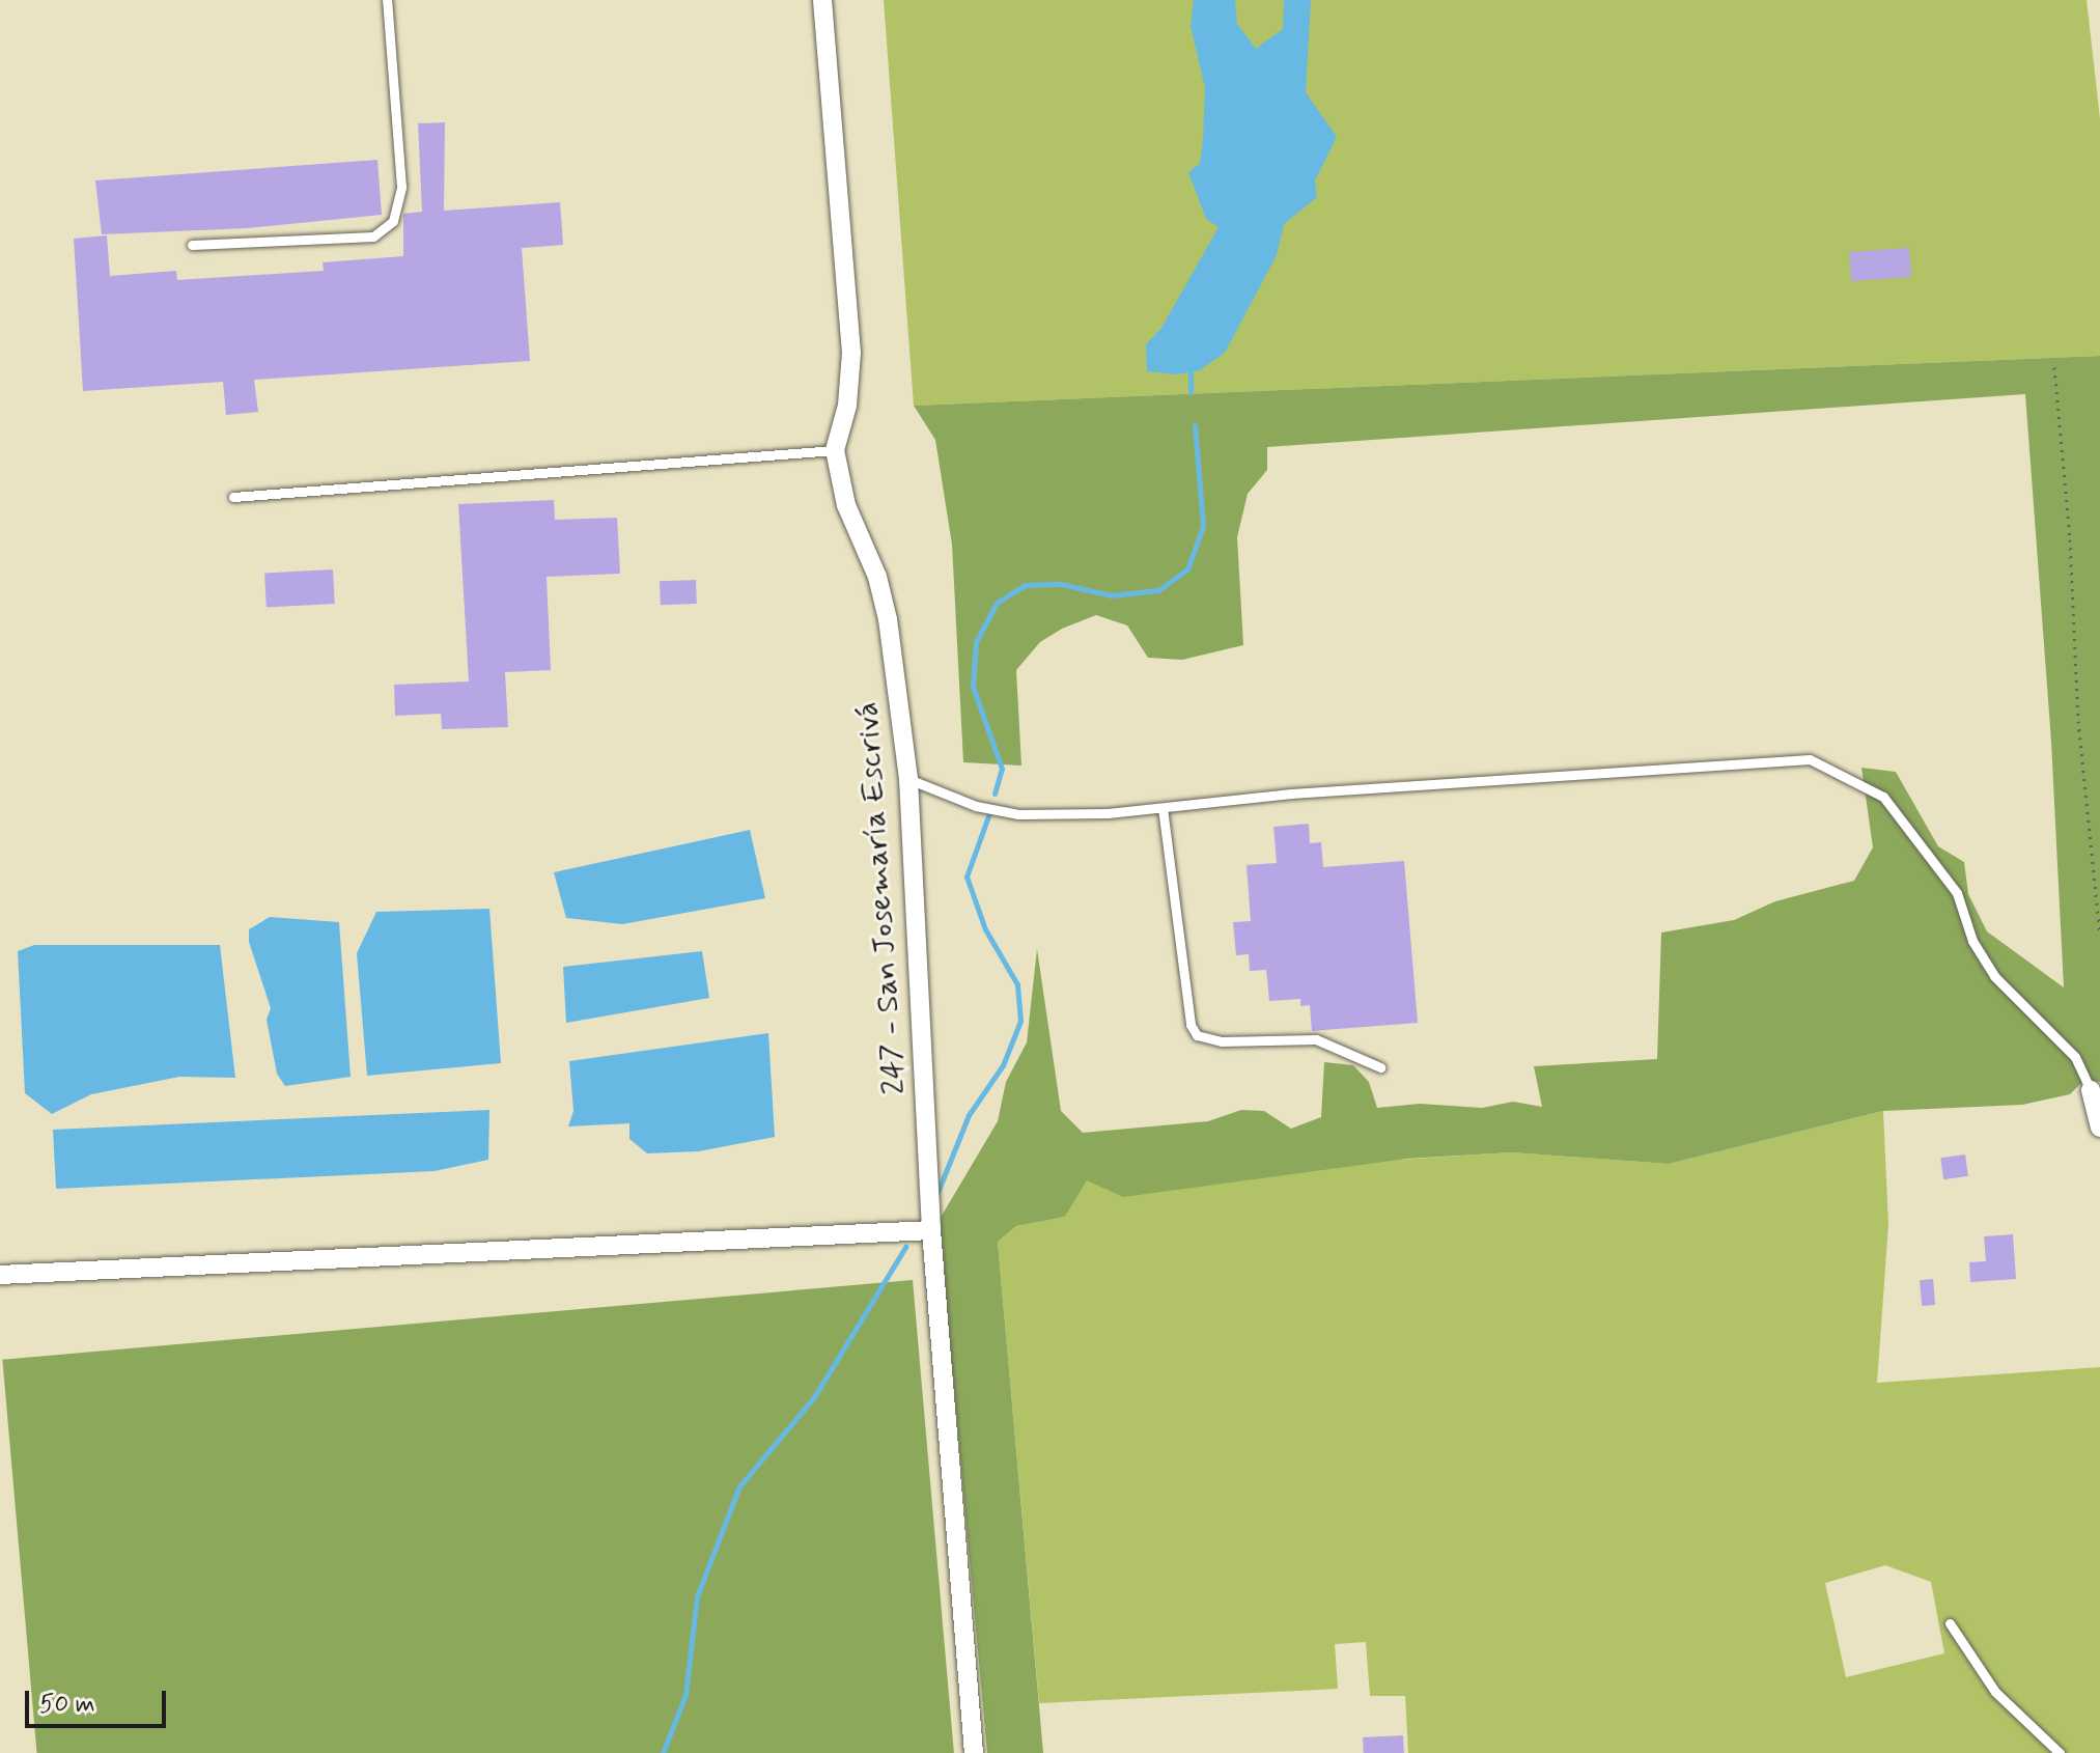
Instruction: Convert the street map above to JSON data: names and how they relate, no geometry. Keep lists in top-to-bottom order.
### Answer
{
  "streets": {
    "street": ["247 - San Josemaría Escrivá"]
  },
  "scale_bar": "50 m"
}
